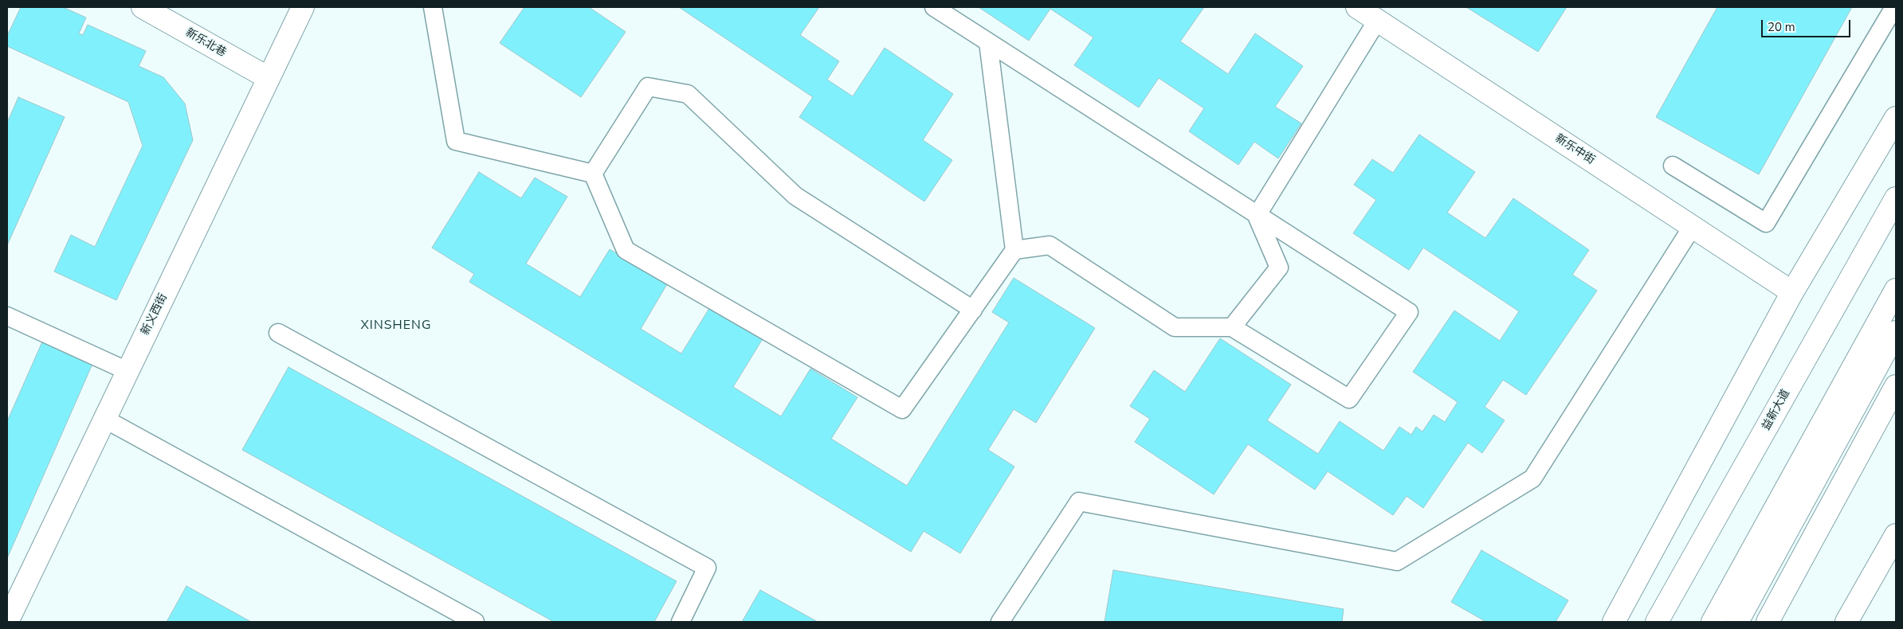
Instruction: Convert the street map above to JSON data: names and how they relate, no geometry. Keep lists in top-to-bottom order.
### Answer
{
  "streets": {
    "main road": [
      "新乐北巷",
      "新乐中街",
      "新义西街",
      "益新大道"
    ]
  },
  "crossings": [
    ["新乐北巷", "新义西街"]
  ],
  "districts": ["XINSHENG"],
  "scale_bar": "20 m"
}
